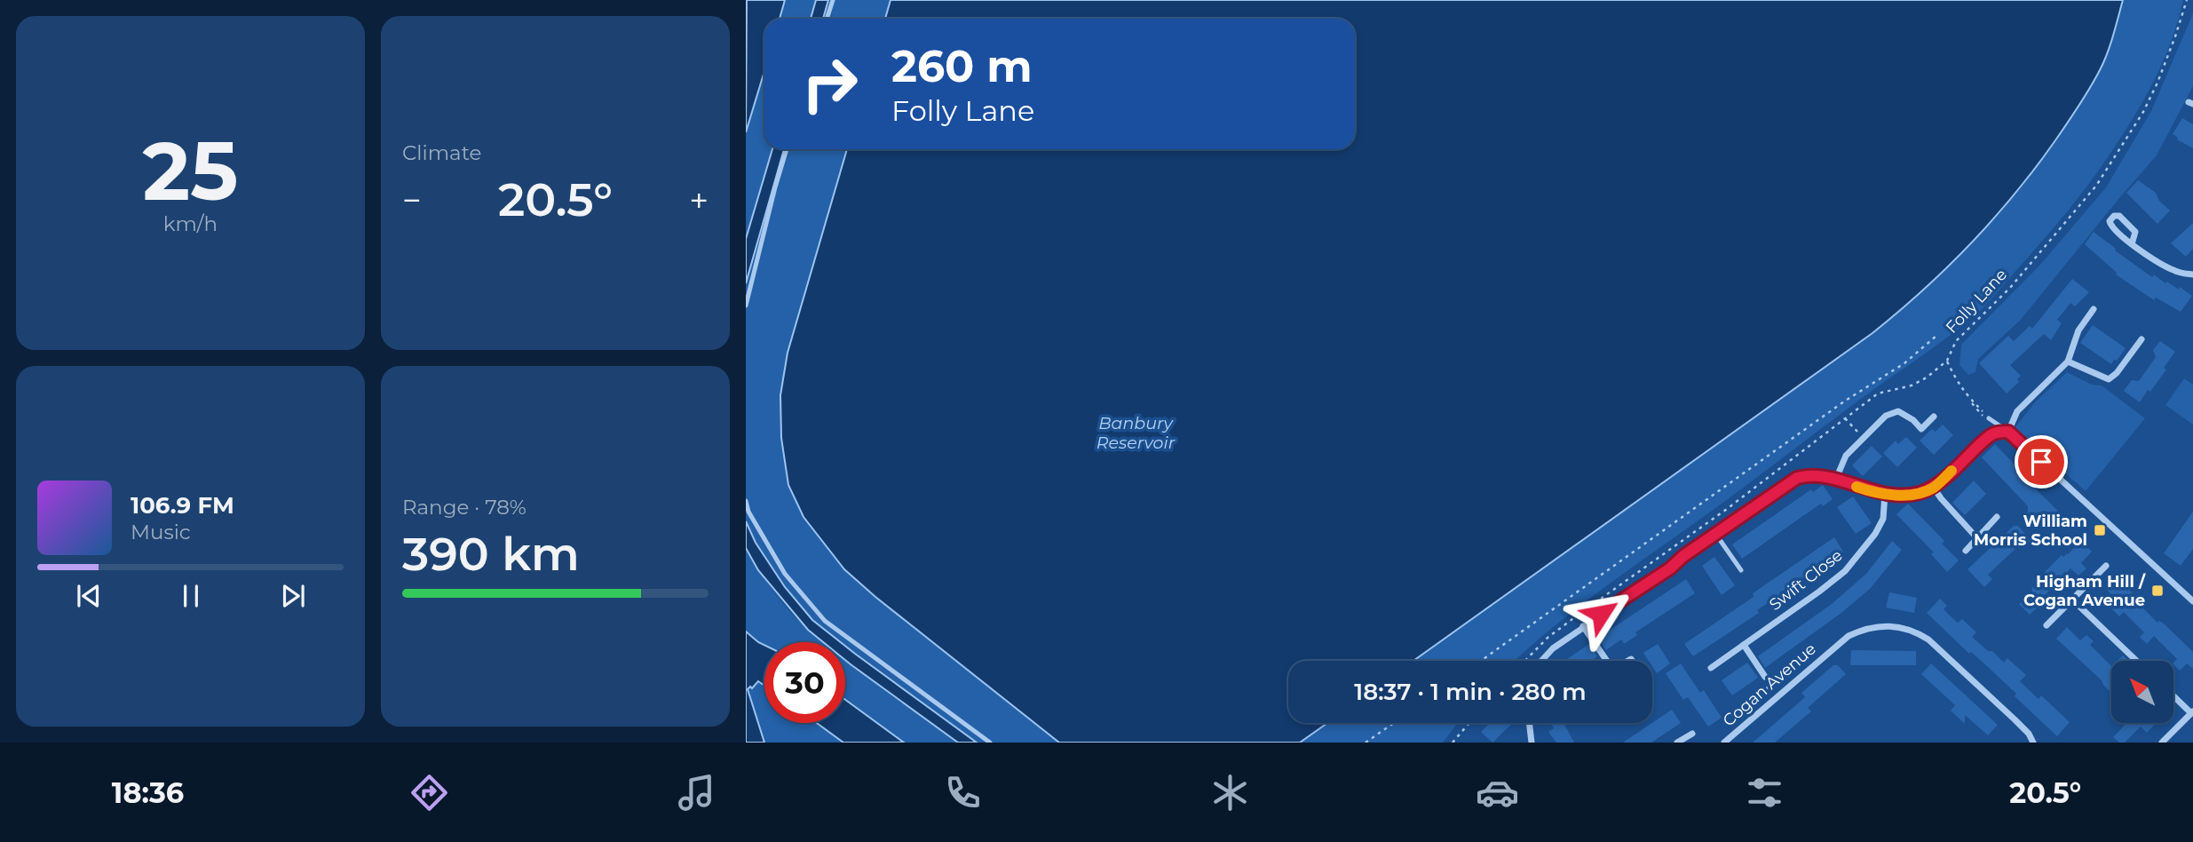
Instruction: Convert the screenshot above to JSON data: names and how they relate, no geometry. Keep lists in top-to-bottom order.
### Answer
{
  "streets": {
    "street": ["Swift Close", "Cogan Avenue"],
    "path": ["Folly Lane"]
  },
  "water": ["Banbury Reservoir"],
  "places": {
    "transit": ["William Morris School", "Higham Hill / Cogan Avenue"]
  },
  "north": "top left",
  "page": {
    "tile": [
      ["25", "km/h"],
      "Climate",
      ["Range · 78%", "390 km"]
    ],
    "turn": ["260 m", "Folly Lane"],
    "heat": ["−", "20.5°", "+"],
    "song": ["106.9 FM", "Music"],
    "limit": "30",
    "trip": "18:37 · 1 min · 280 m",
    "tabs": ["18:36", "20.5°"]
  }
}
